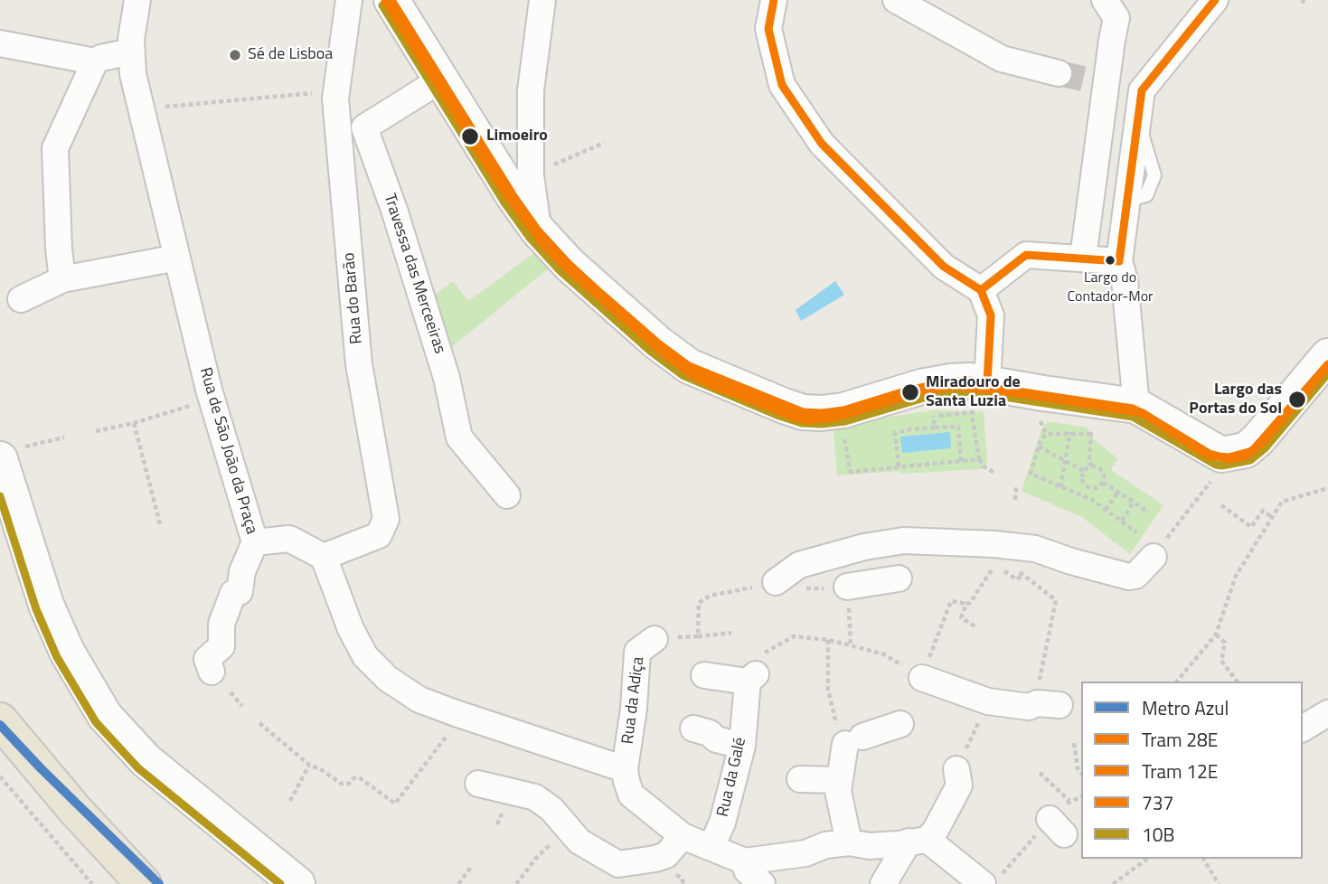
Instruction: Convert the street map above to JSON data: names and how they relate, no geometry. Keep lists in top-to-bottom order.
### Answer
{
  "streets": {
    "street": [
      "Travessa das Merceeiras",
      "Rua do Barão",
      "Rua de São João da Praça",
      "Rua da Adiça",
      "Rua da Galé"
    ]
  },
  "crossings": [
    ["Rua do Barão", "Rua de São João da Praça"]
  ],
  "places": [
    "Sé de Lisboa",
    "Limoeiro",
    "Largo do Contador-Mor",
    "Miradouro de Santa Luzia",
    "Largo das Portas do Sol"
  ],
  "lines": [
    "tram line 28E",
    "transit line 737",
    "tram line 12E",
    "transit line 10B",
    "metro line Azul"
  ],
  "legend": [
    "Metro Azul",
    "Tram 28E",
    "Tram 12E",
    "737",
    "10B"
  ]
}
